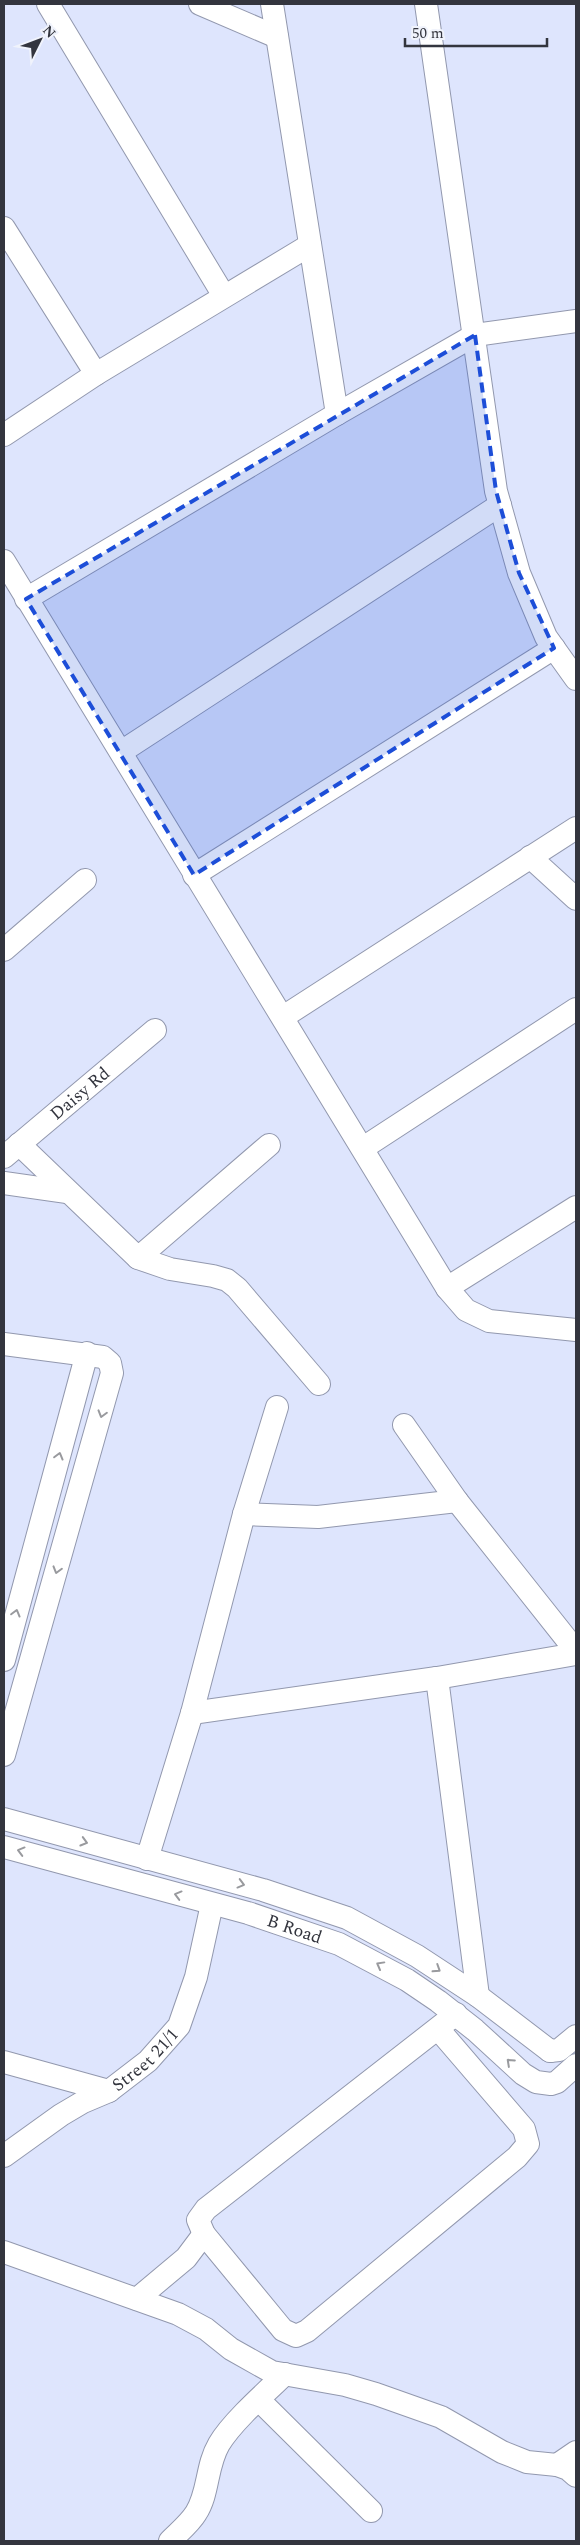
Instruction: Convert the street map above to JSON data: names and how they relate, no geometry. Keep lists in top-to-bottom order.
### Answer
{
  "streets": {
    "street": ["Daisy Rd", "B Road", "Street 21/1"]
  },
  "crossings": [
    ["B Road", "Street 21/1"]
  ],
  "scale_bar": "50 m",
  "north": "top right"
}
